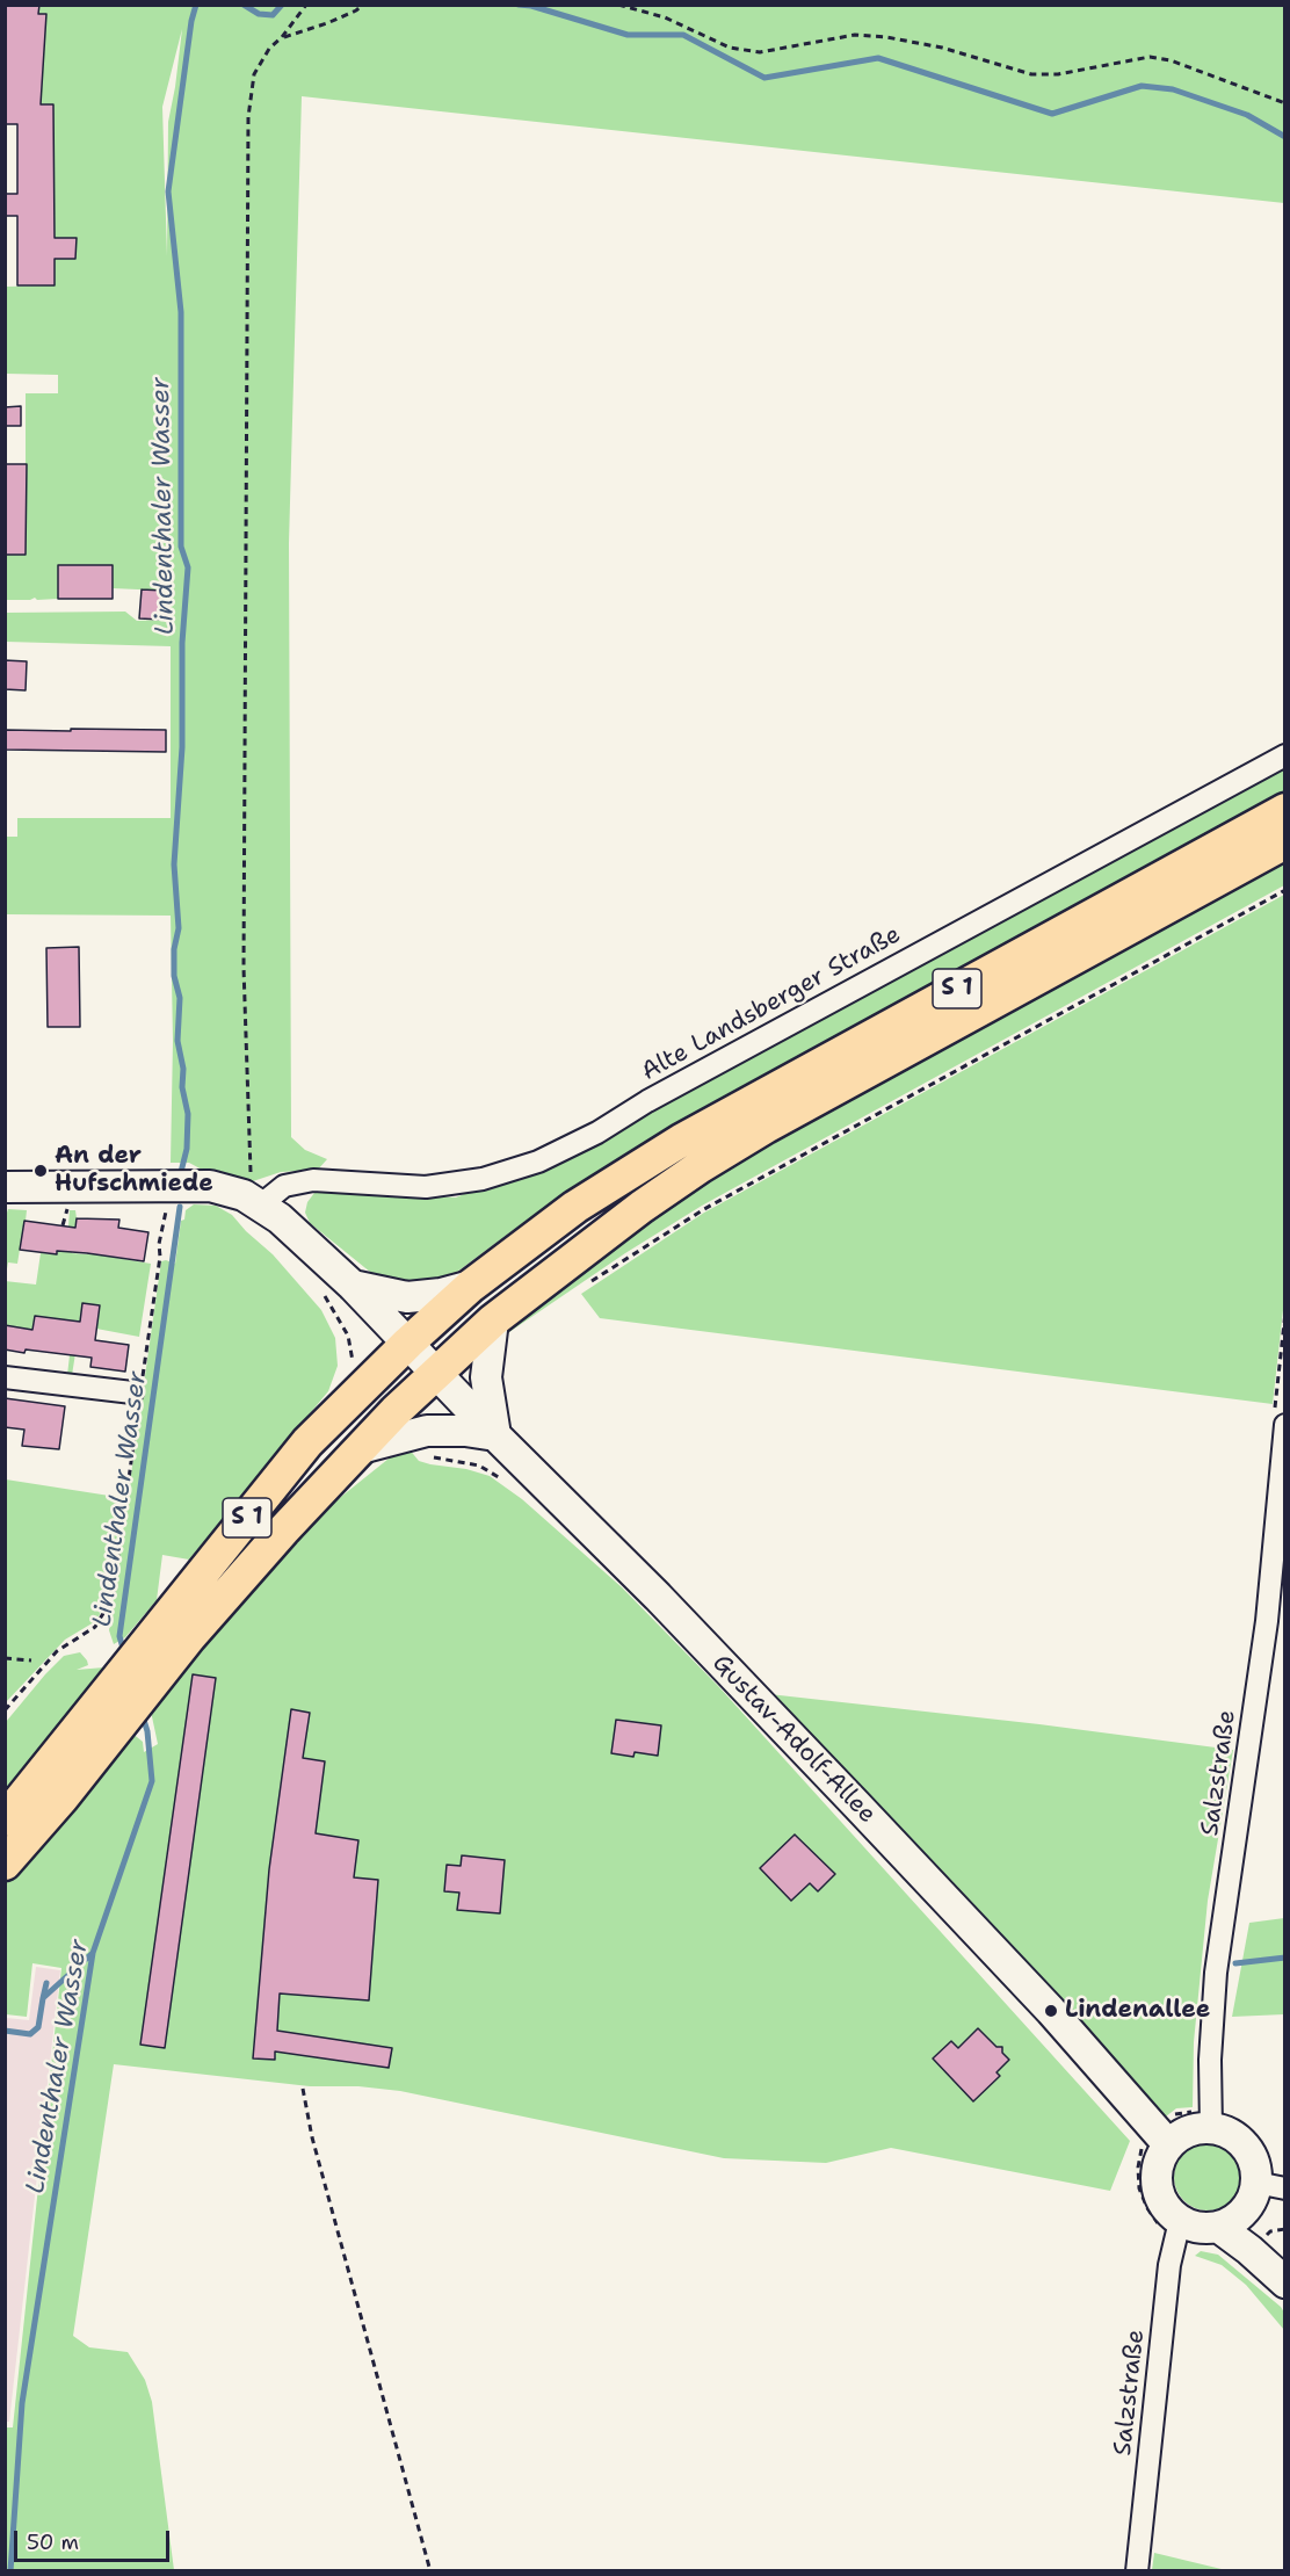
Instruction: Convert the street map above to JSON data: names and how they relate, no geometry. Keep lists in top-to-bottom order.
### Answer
{
  "streets": {
    "main road": ["S 1"],
    "street": ["Alte Landsberger Straße", "Gustav-Adolf-Allee", "Salzstraße"]
  },
  "crossings": [
    ["S 1", "Gustav-Adolf-Allee"],
    ["Gustav-Adolf-Allee", "Salzstraße"]
  ],
  "water": ["Lindenthaler Wasser"],
  "places": ["An der Hufschmiede", "Lindenallee"],
  "scale_bar": "50 m"
}
